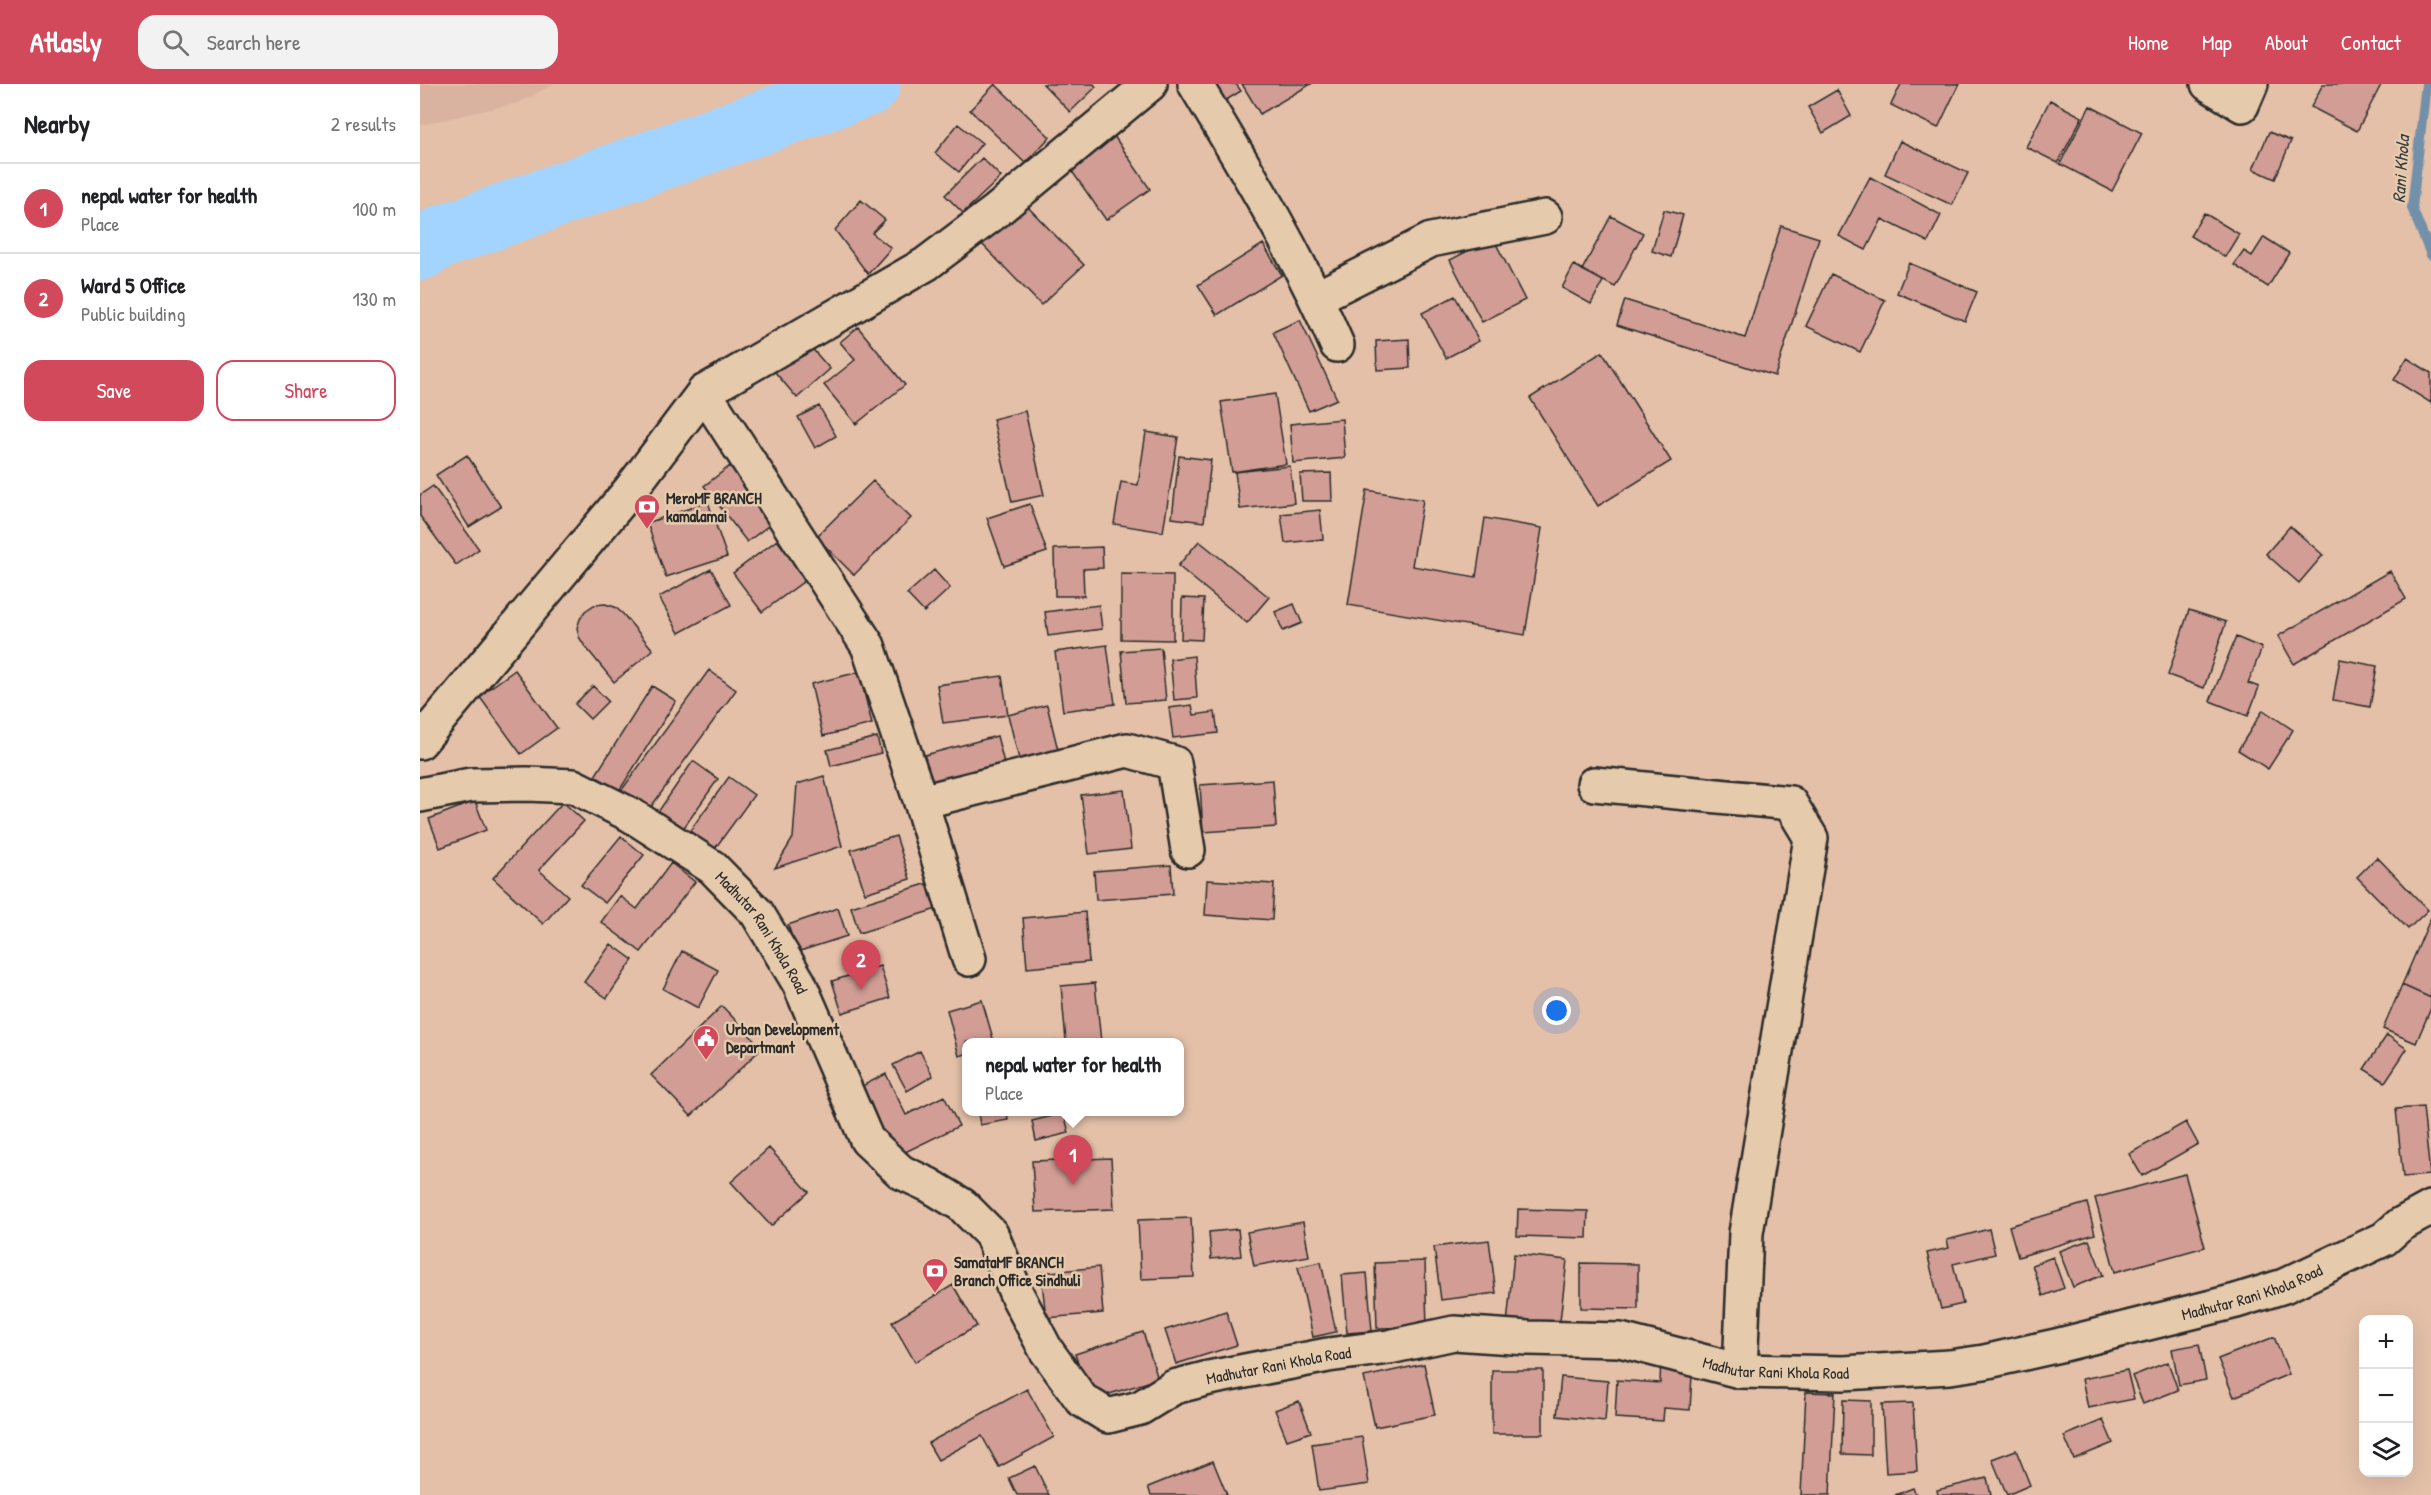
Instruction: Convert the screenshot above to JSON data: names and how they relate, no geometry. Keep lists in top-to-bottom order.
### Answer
{
  "streets": {
    "street": ["Madhutar Rani Khola Road"]
  },
  "water": ["Rani Khola"],
  "places": {
    "bank": ["MeroMF BRANCH kamalamai", "SamataMF BRANCH Branch Office Sindhuli"],
    "public building": ["Urban Development Departmant"]
  },
  "page": {
    "header": "Atlasly",
    "search": "Search here",
    "nav": [
      "Home",
      "Map",
      "About",
      "Contact"
    ],
    "heading": ["Nearby", "2 results"],
    "list": [
      {
        "mark": "1",
        "name": "nepal water for health",
        "note": "Place",
        "value": "100 m"
      },
      {
        "mark": "2",
        "name": "Ward 5 Office",
        "note": "Public building",
        "value": "130 m"
      }
    ],
    "buttons": ["Save", "Share"],
    "pins": ["2", "1"],
    "popup": ["nepal water for health", "Place"],
    "map_buttons": ["+", "−"]
  }
}
